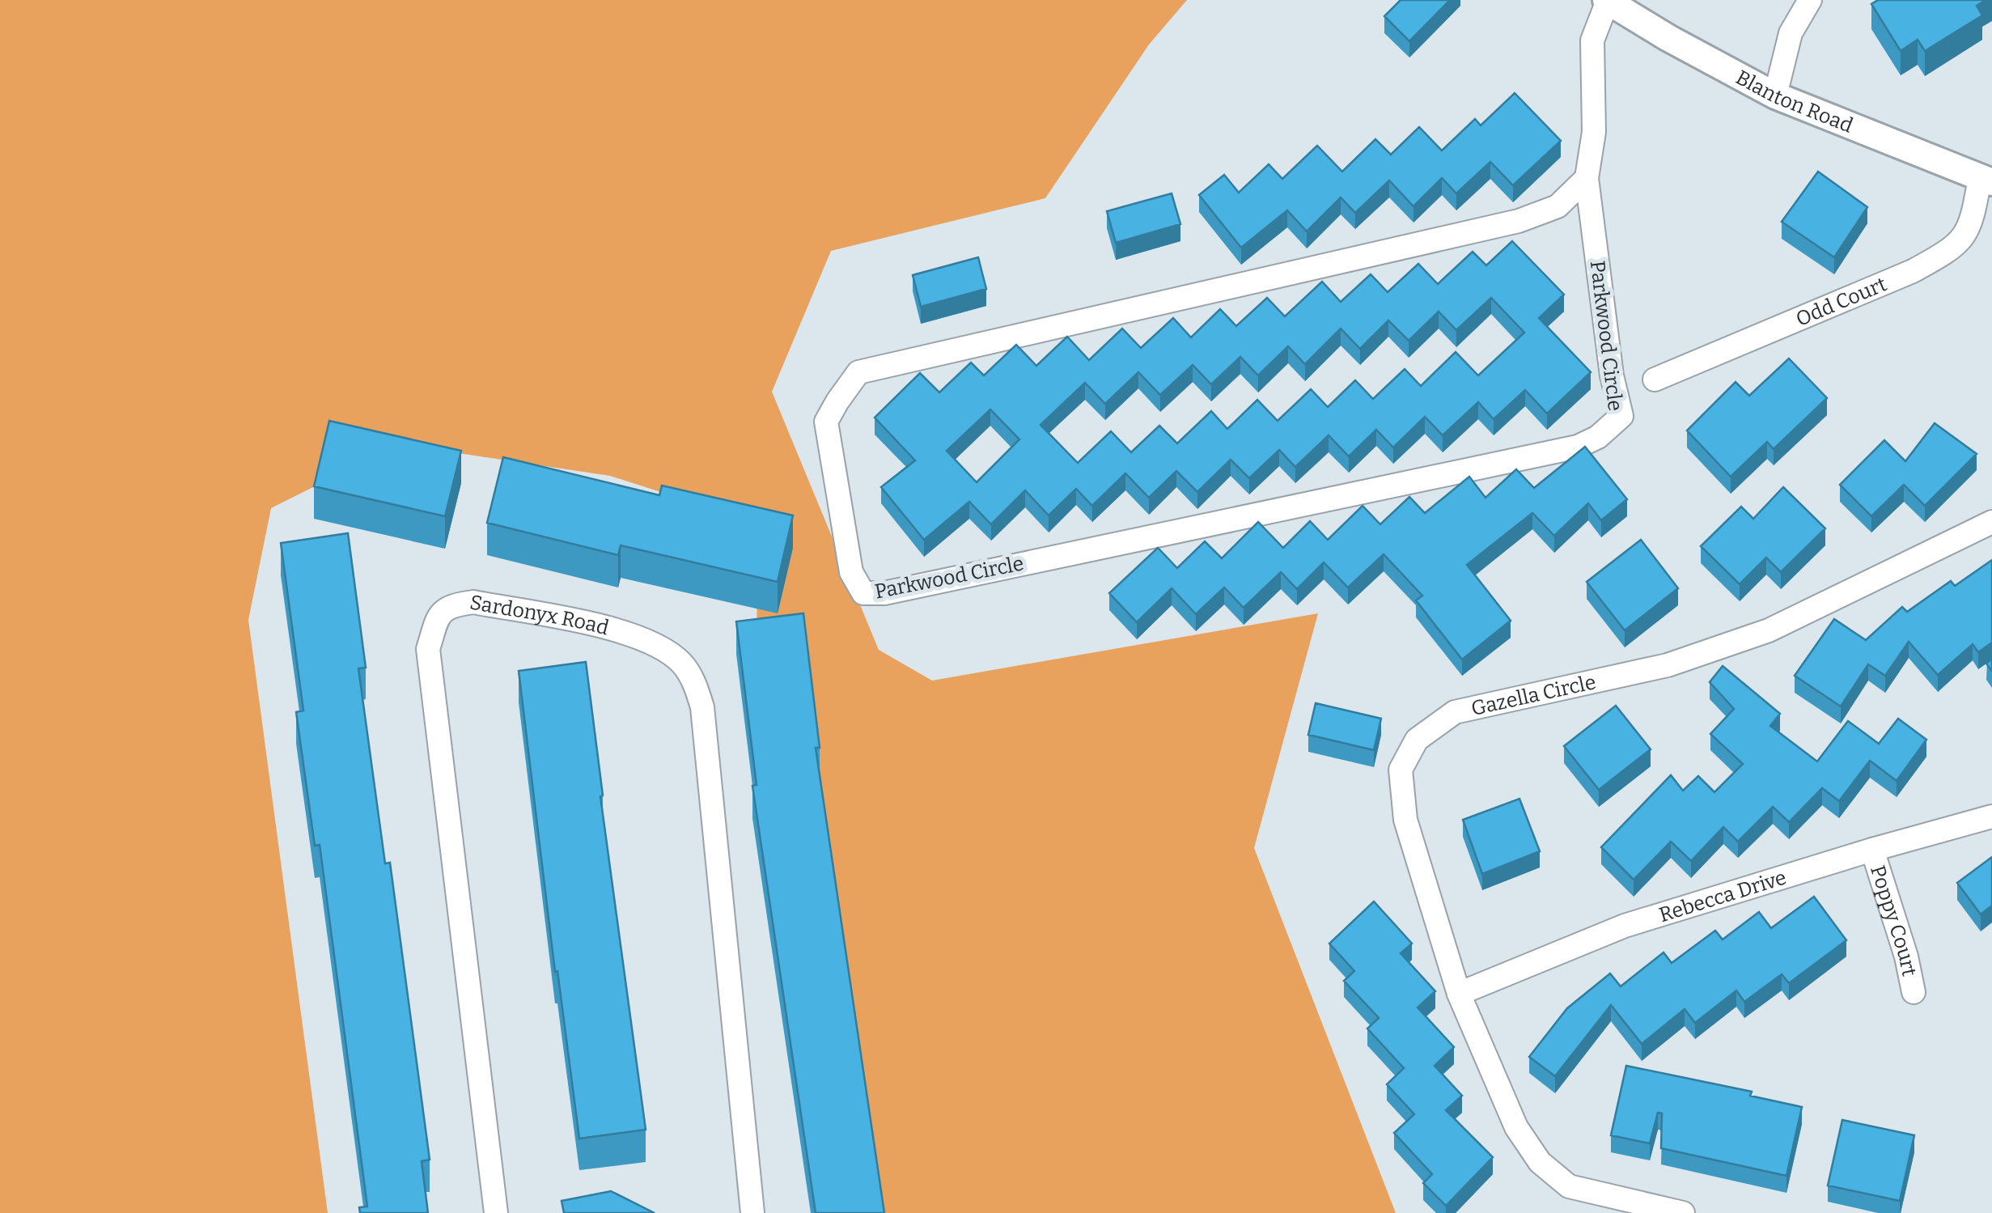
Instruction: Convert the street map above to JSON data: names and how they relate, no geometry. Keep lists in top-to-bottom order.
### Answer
{
  "streets": {
    "street": [
      "Blanton Road",
      "Odd Court",
      "Parkwood Circle",
      "Sardonyx Road",
      "Gazella Circle",
      "Rebecca Drive",
      "Poppy Court"
    ]
  },
  "crossings": [
    ["Blanton Road", "Odd Court"],
    ["Blanton Road", "Parkwood Circle"],
    ["Gazella Circle", "Rebecca Drive"],
    ["Rebecca Drive", "Poppy Court"]
  ]
}
